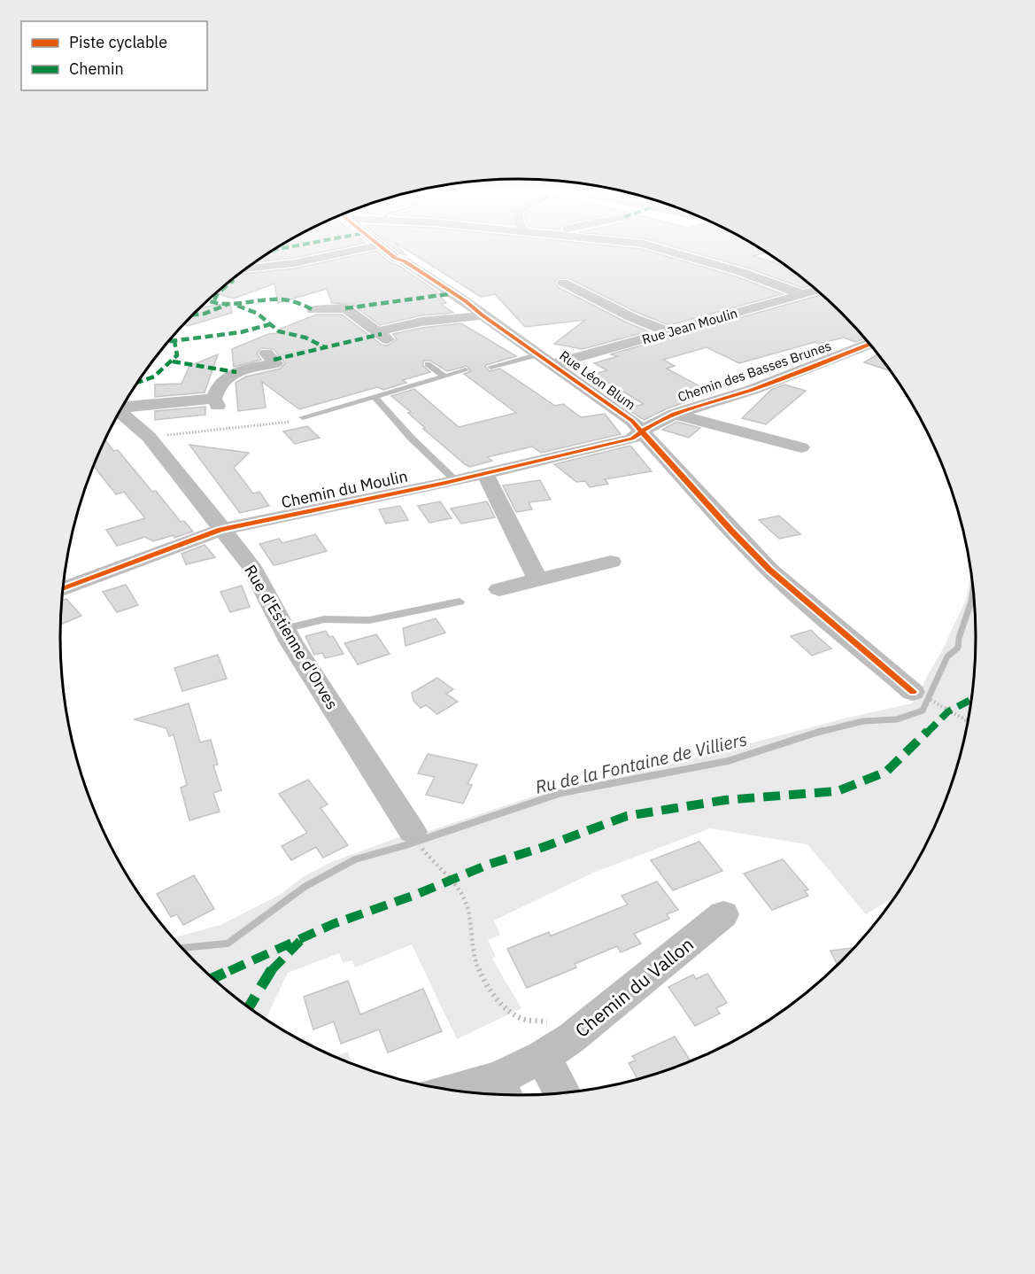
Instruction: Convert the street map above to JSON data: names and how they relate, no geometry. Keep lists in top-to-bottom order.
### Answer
{
  "streets": {
    "street": [
      "Rue Jean Moulin",
      "Chemin des Basses Brunes",
      "Rue Léon Blum",
      "Chemin du Moulin",
      "Rue d'Estienne d'Orves",
      "Chemin du Vallon"
    ]
  },
  "crossings": [
    ["Rue Jean Moulin", "Rue Léon Blum"],
    ["Chemin des Basses Brunes", "Rue Léon Blum"],
    ["Chemin des Basses Brunes", "Chemin du Moulin"],
    ["Rue Léon Blum", "Chemin du Moulin"],
    ["Chemin du Moulin", "Rue d'Estienne d'Orves"]
  ],
  "water": ["Ru de la Fontaine de Villiers"],
  "legend": ["Piste cyclable", "Chemin"]
}
